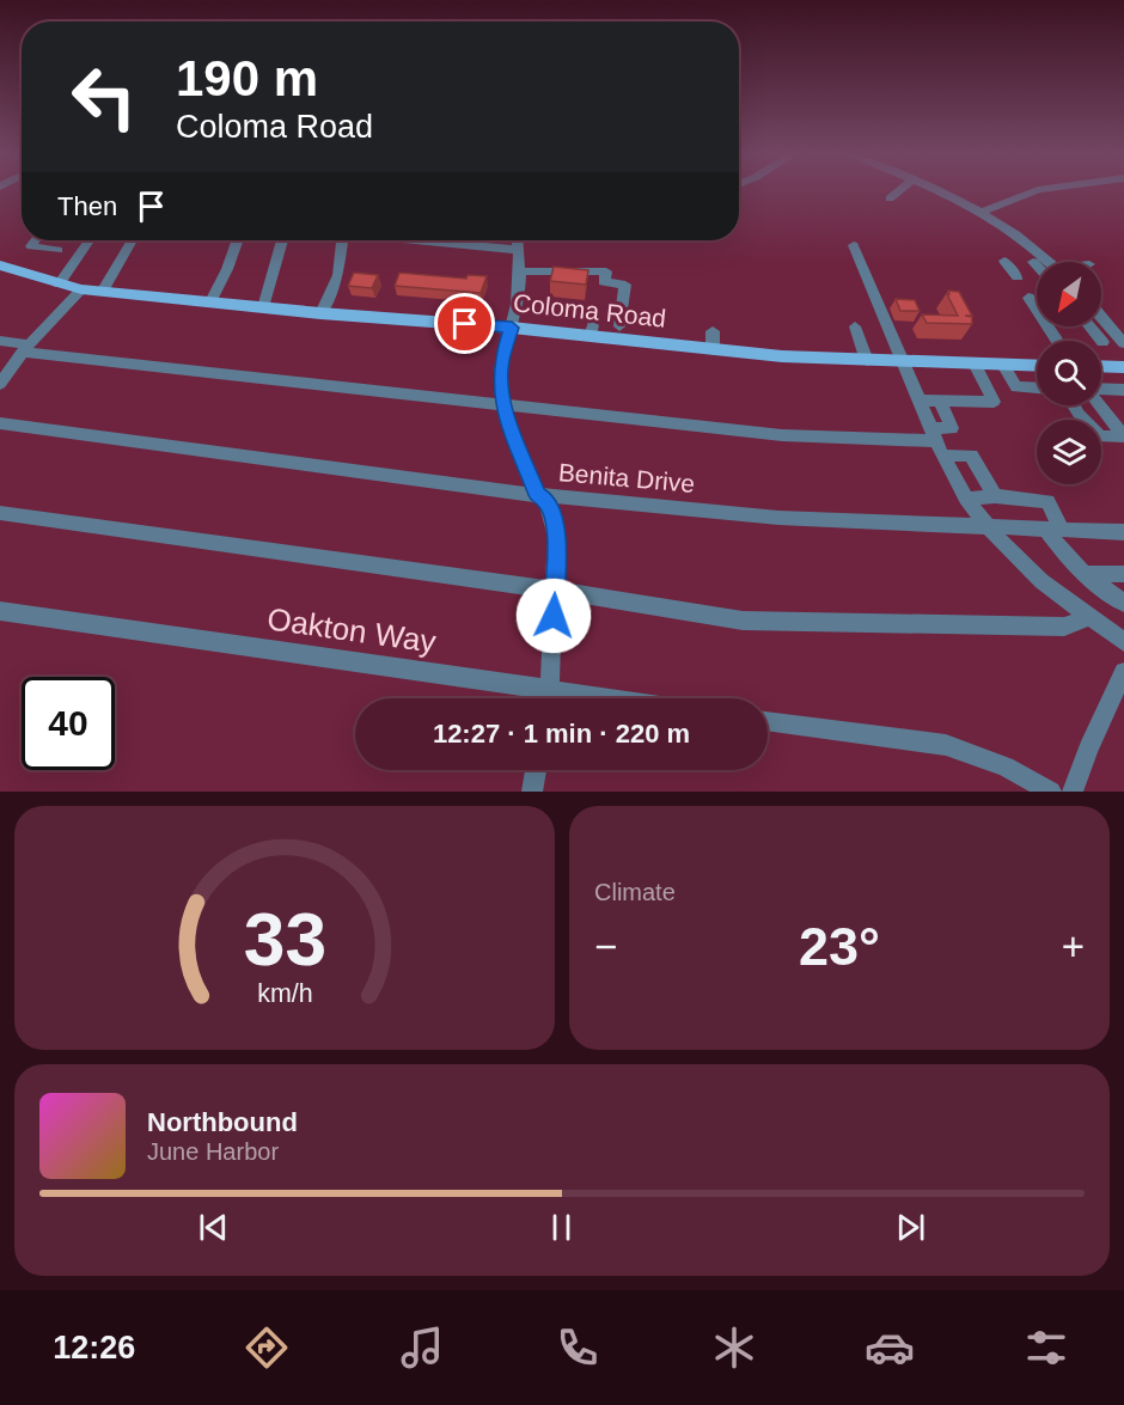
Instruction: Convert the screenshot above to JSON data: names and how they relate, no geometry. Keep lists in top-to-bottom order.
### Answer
{
  "streets": {
    "main road": ["Coloma Road"],
    "street": ["Benita Drive", "Oakton Way"]
  },
  "north": "bottom left",
  "page": {
    "turn": ["190 m", "Coloma Road"],
    "then": "Then",
    "limit": "40",
    "trip": "12:27 · 1 min · 220 m",
    "tile": "Climate",
    "heat": ["−", "23°", "+"],
    "song": ["Northbound", "June Harbor"],
    "tabs": "12:26",
    "gauge": ["33", "km/h"]
  }
}
